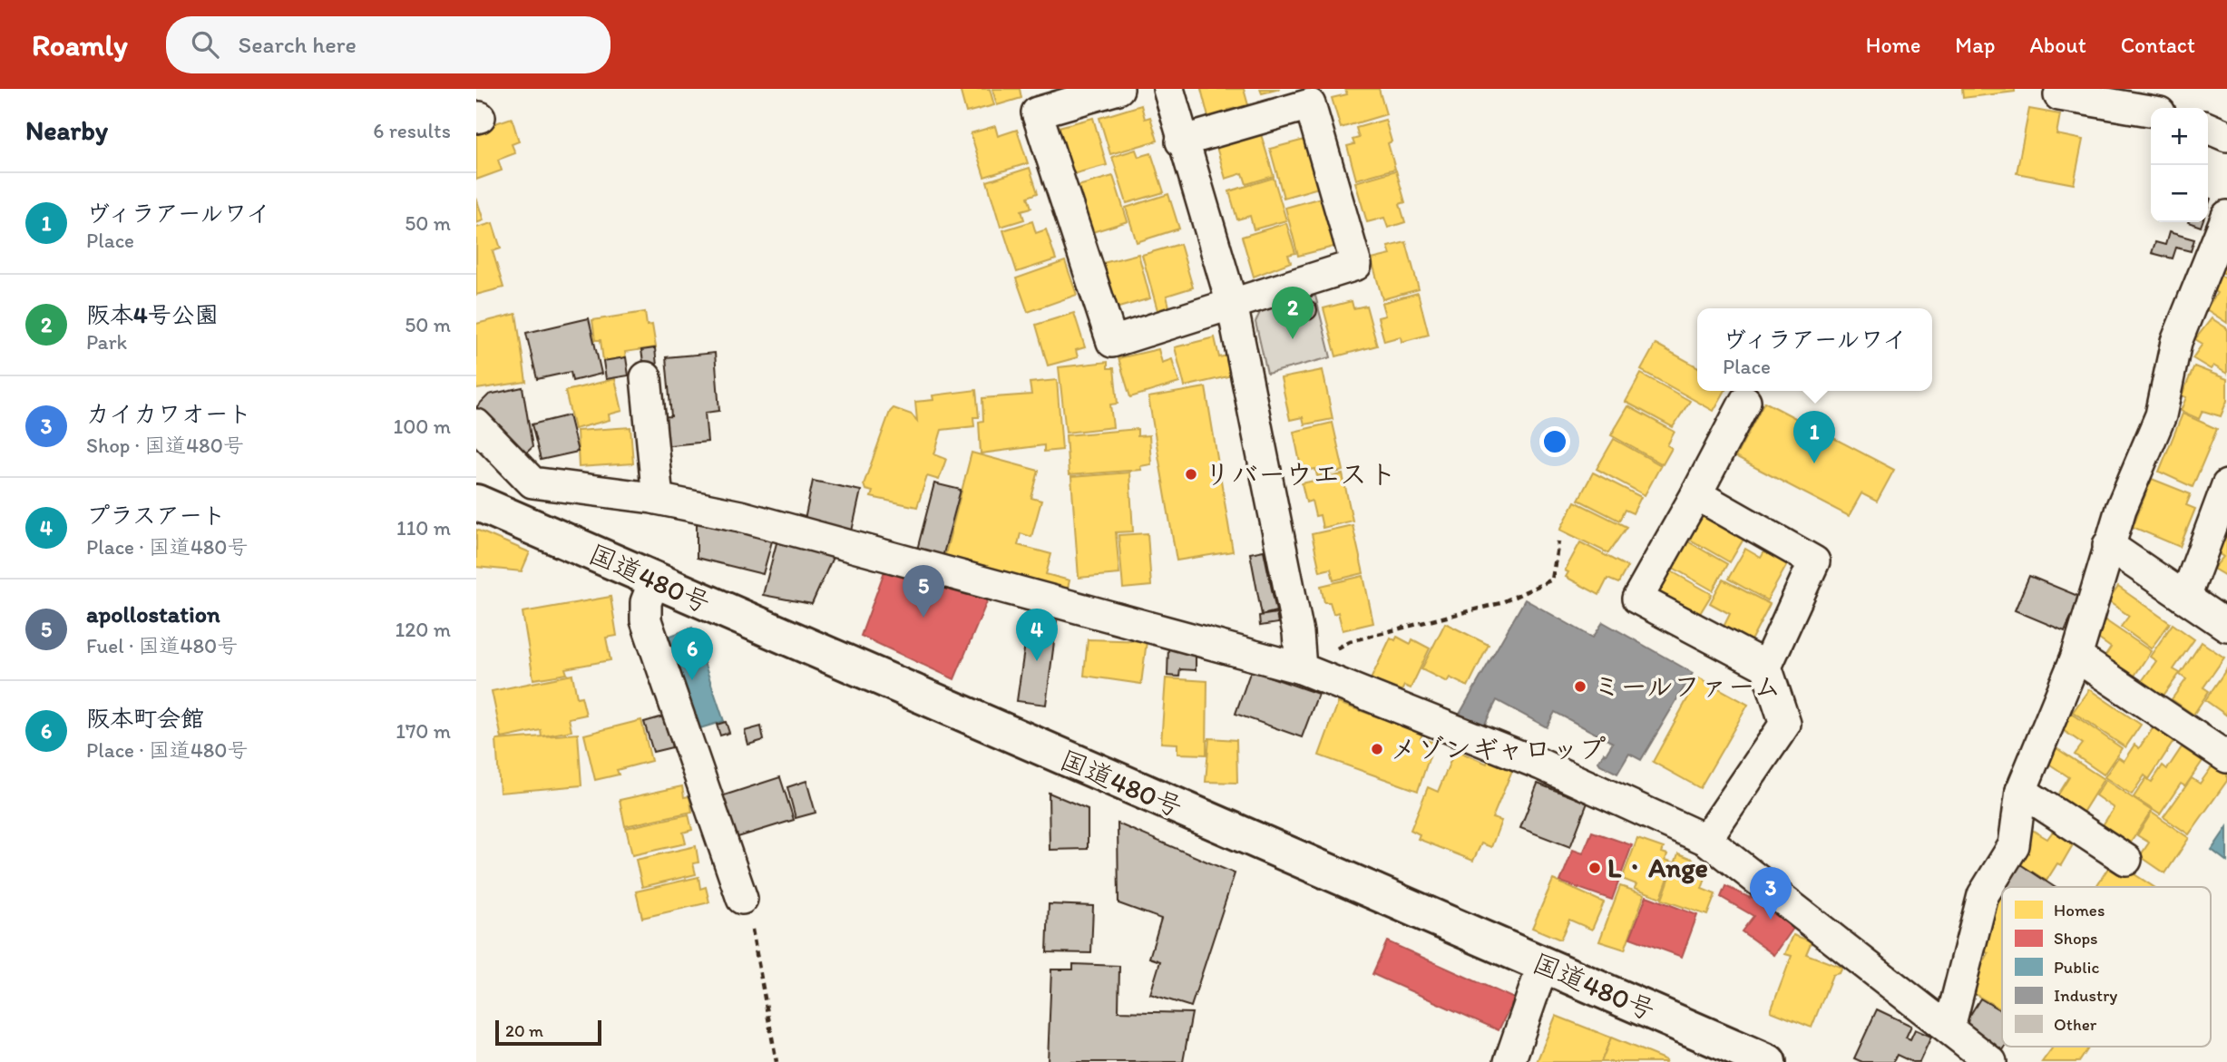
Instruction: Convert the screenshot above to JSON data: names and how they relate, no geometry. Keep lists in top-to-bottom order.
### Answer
{
  "streets": {
    "highway": ["国道480号"]
  },
  "places": [
    "リバーウエスト",
    "ミールファーム",
    "メゾンギャロップ",
    "L・Ange"
  ],
  "legend": [
    "Homes",
    "Shops",
    "Public",
    "Industry",
    "Other"
  ],
  "scale_bar": "20 m",
  "page": {
    "header": "Roamly",
    "search": "Search here",
    "nav": [
      "Home",
      "Map",
      "About",
      "Contact"
    ],
    "heading": ["Nearby", "6 results"],
    "map_buttons": ["+", "−"],
    "list": [
      {
        "mark": "1",
        "name": "ヴィラアールワイ",
        "note": "Place",
        "value": "50 m"
      },
      {
        "mark": "2",
        "name": "阪本4号公園",
        "note": "Park",
        "value": "50 m"
      },
      {
        "mark": "3",
        "name": "カイカワオート",
        "note": "Shop · 国道480号",
        "value": "100 m"
      },
      {
        "mark": "4",
        "name": "プラスアート",
        "note": "Place · 国道480号",
        "value": "110 m"
      },
      {
        "mark": "5",
        "name": "apollostation",
        "note": "Fuel · 国道480号",
        "value": "120 m"
      },
      {
        "mark": "6",
        "name": "阪本町会館",
        "note": "Place · 国道480号",
        "value": "170 m"
      }
    ],
    "pins": [
      "2",
      "1",
      "5",
      "4",
      "6",
      "3"
    ],
    "popup": ["ヴィラアールワイ", "Place"],
    "scale": "20 m"
  }
}
